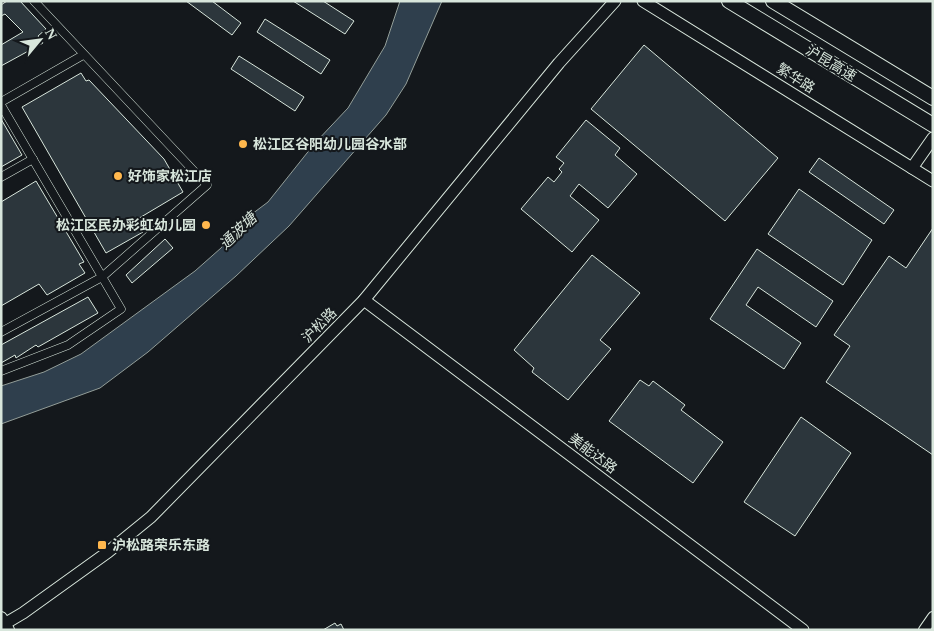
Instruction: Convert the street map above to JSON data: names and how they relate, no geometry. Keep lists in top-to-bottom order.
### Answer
{
  "streets": {
    "highway": ["沪昆高速"],
    "main road": ["繁华路", "沪松路", "美能达路"]
  },
  "crossings": [
    ["沪松路", "美能达路"]
  ],
  "water": ["通波塘"],
  "places": {
    "other": ["松江区谷阳幼儿园谷水部", "好饰家松江店", "松江区民办彩虹幼儿园"],
    "transit": ["沪松路荣乐东路"]
  },
  "north": "top right"
}
